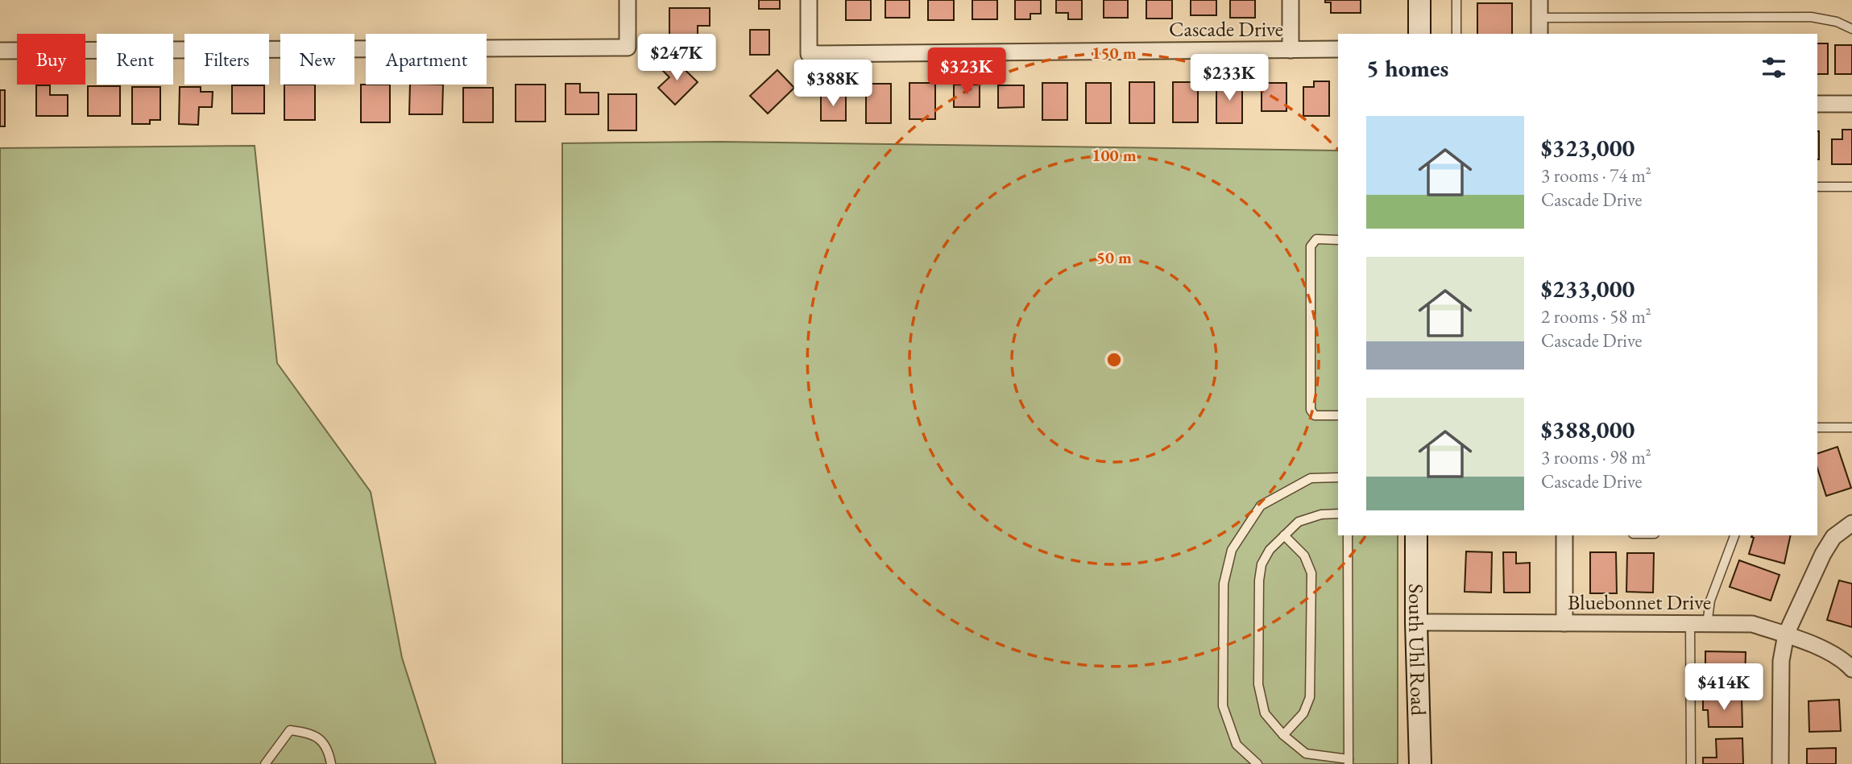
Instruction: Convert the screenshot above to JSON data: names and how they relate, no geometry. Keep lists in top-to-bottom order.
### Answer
{
  "streets": {
    "main road": ["South Uhl Road"],
    "street": ["Cascade Drive", "Bluebonnet Drive"]
  },
  "crossings": [
    ["Bluebonnet Drive", "South Uhl Road"]
  ],
  "page": {
    "price": [
      "$247K",
      "$323K",
      "$233K",
      "$388K",
      "$414K"
    ],
    "chip": [
      "Buy",
      "Rent",
      "Filters",
      "New",
      "Apartment"
    ],
    "heading": "5 homes",
    "list": [
      {
        "name": "$323,000",
        "note": "3 rooms · 74 m² · Cascade Drive"
      },
      {
        "name": "$233,000",
        "note": "2 rooms · 58 m² · Cascade Drive"
      },
      {
        "name": "$388,000",
        "note": "3 rooms · 98 m² · Cascade Drive"
      }
    ]
  },
  "rings": ["150 m", "100 m", "50 m"]
}
